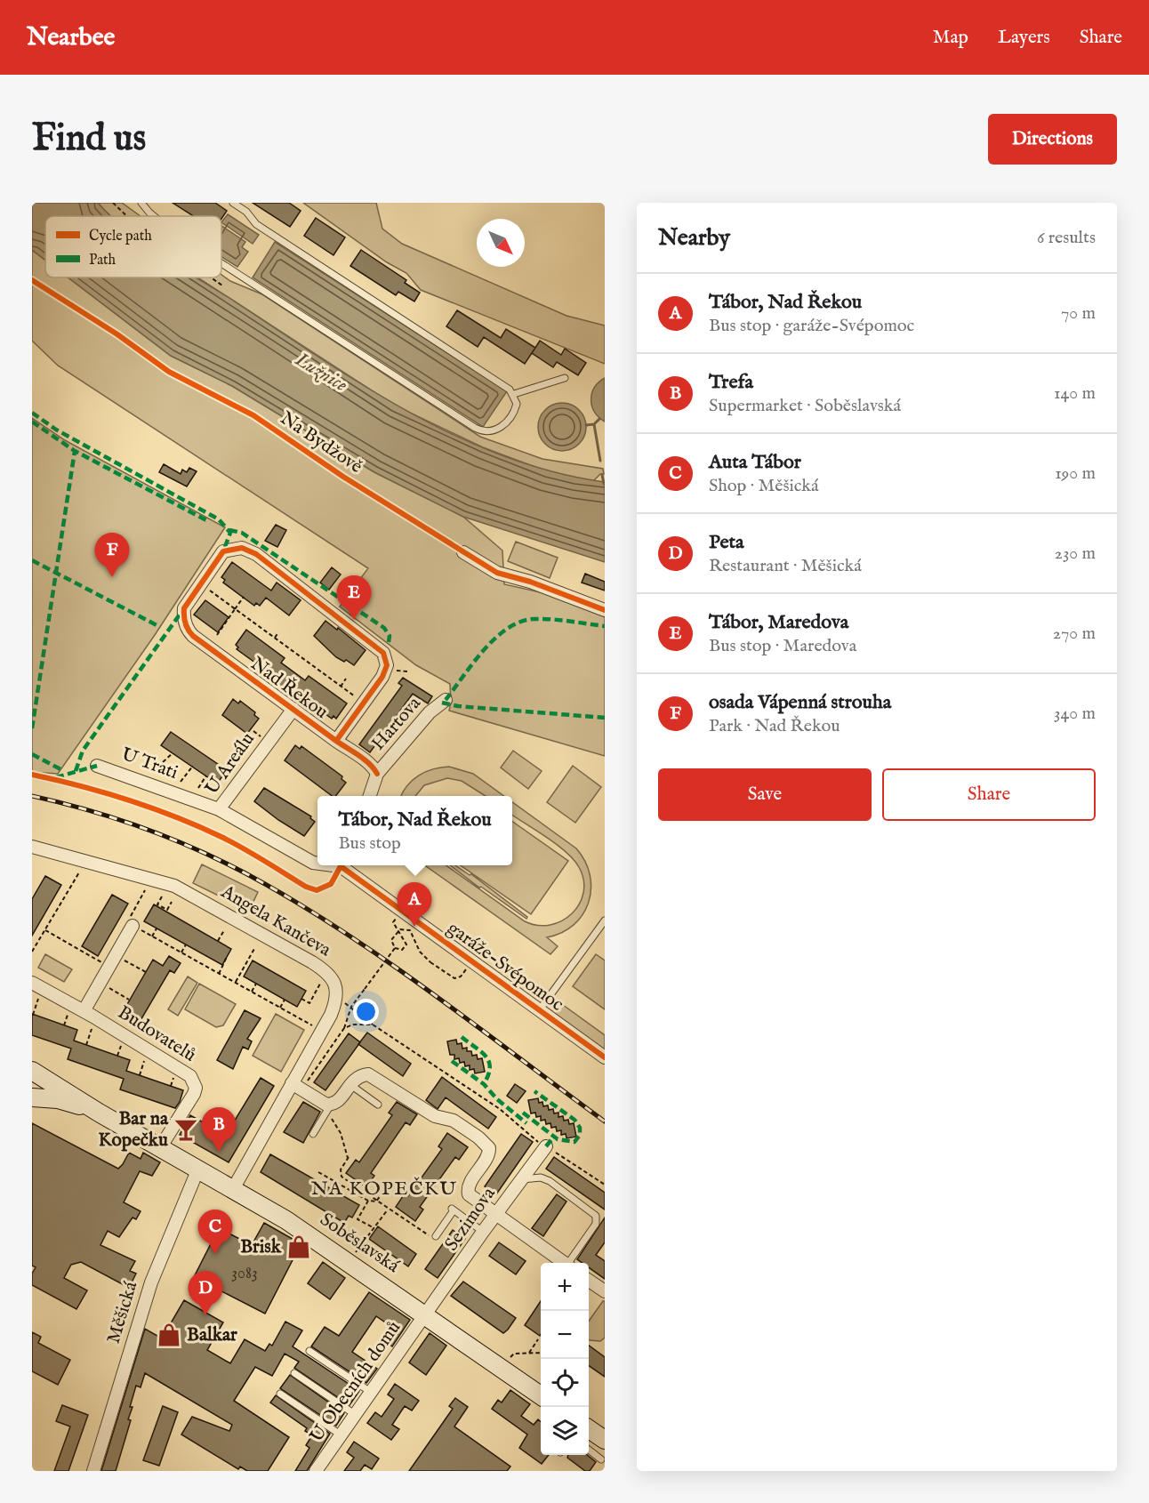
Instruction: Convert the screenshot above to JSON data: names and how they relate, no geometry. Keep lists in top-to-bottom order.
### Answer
{
  "streets": {
    "main road": ["Soběslavská"],
    "street": [
      "Nad Řekou",
      "Hartova",
      "U Trati",
      "U Areálu",
      "Angela Kančeva",
      "garáže-Svépomoc",
      "Budovatelů",
      "Sezimova",
      "Měšická",
      "U Obecních domů"
    ],
    "cycle path": ["Na Bydžově"]
  },
  "crossings": [
    ["Nad Řekou", "Hartova"],
    ["Nad Řekou", "U Areálu"],
    ["U Trati", "U Areálu"],
    ["Budovatelů", "Soběslavská"],
    ["Sezimova", "Soběslavská"],
    ["Sezimova", "U Obecních domů"],
    ["Soběslavská", "Měšická"],
    ["Soběslavská", "U Obecních domů"]
  ],
  "districts": ["NA KOPEČKU"],
  "water": ["Lužnice"],
  "places": {
    "bar": ["Bar na Kopečku"],
    "shop": ["Brisk", "Balkar"]
  },
  "house_numbers": ["3083"],
  "legend": ["Cycle path", "Path"],
  "north": "bottom right",
  "page": {
    "header": "Nearbee",
    "nav": ["Map", "Layers", "Share"],
    "buttons": [
      "Directions",
      ["Save", "Share"]
    ],
    "title": "Find us",
    "heading": ["Nearby", "6 results"],
    "list": [
      {
        "mark": "A",
        "name": "Tábor, Nad Řekou",
        "note": "Bus stop · garáže-Svépomoc",
        "value": "70 m"
      },
      {
        "mark": "B",
        "name": "Trefa",
        "note": "Supermarket · Soběslavská",
        "value": "140 m"
      },
      {
        "mark": "C",
        "name": "Auta Tábor",
        "note": "Shop · Měšická",
        "value": "190 m"
      },
      {
        "mark": "D",
        "name": "Peta",
        "note": "Restaurant · Měšická",
        "value": "230 m"
      },
      {
        "mark": "E",
        "name": "Tábor, Maredova",
        "note": "Bus stop · Maredova",
        "value": "270 m"
      },
      {
        "mark": "F",
        "name": "osada Vápenná strouha",
        "note": "Park · Nad Řekou",
        "value": "340 m"
      }
    ],
    "pins": [
      "F",
      "E",
      "A",
      "B",
      "C",
      "D"
    ],
    "popup": ["Tábor, Nad Řekou", "Bus stop"],
    "map_buttons": ["+", "−"]
  }
}
